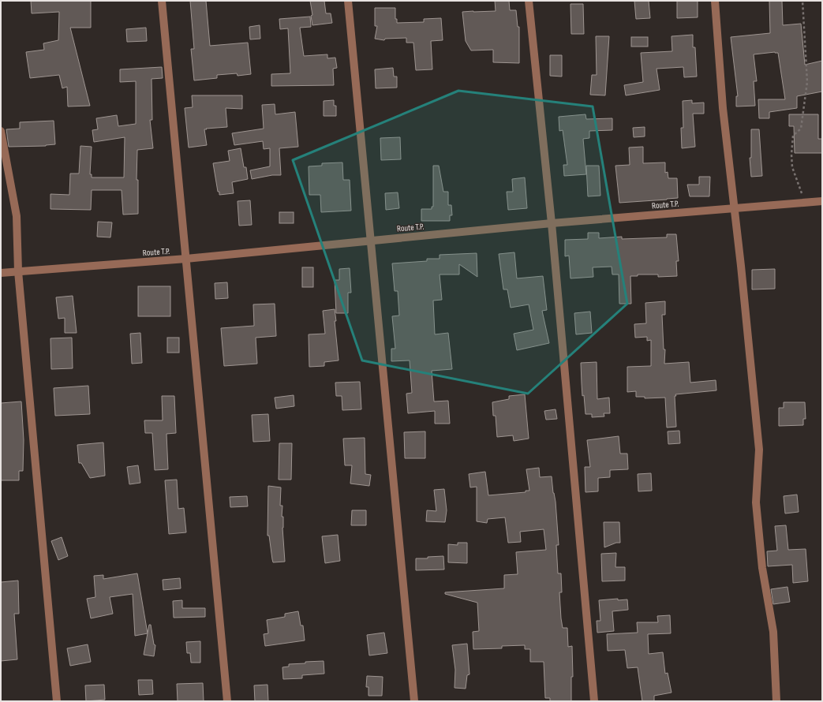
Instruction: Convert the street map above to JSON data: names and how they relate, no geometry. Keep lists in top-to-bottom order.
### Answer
{
  "streets": {
    "street": ["Route T.P."]
  }
}
